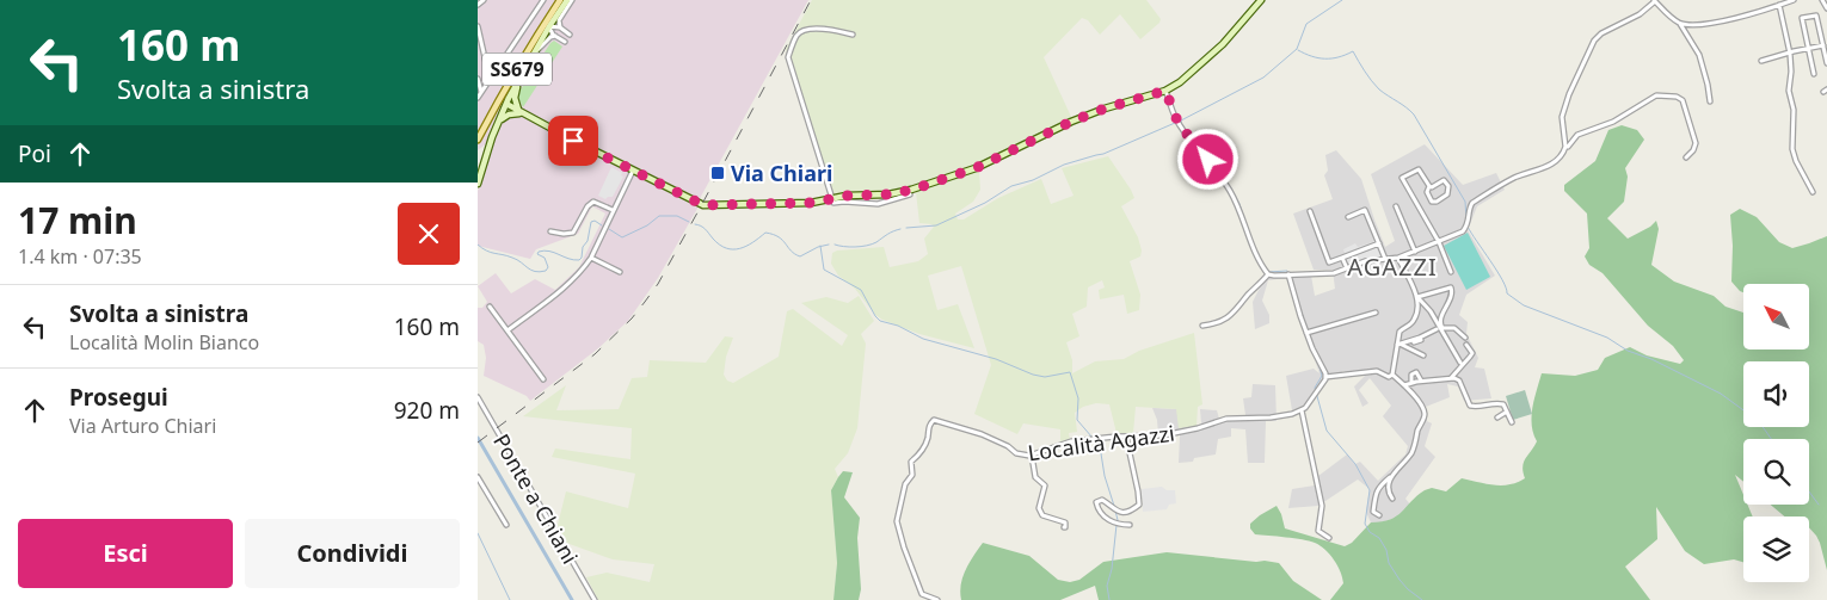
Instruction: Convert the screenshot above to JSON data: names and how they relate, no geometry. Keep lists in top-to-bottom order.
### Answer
{
  "streets": {
    "main road": ["SS679"],
    "street": ["Località Agazzi", "Ponte a Chiani"]
  },
  "districts": ["AGAZZI"],
  "places": {
    "transit": ["Via Chiari"]
  },
  "north": "top left",
  "page": {
    "turn": ["160 m", "Svolta a sinistra"],
    "then": "Poi",
    "heading": ["17 min", "1.4 km · 07:35"],
    "list": [
      {
        "name": "Svolta a sinistra",
        "note": "Località Molin Bianco",
        "value": "160 m"
      },
      {
        "name": "Prosegui",
        "note": "Via Arturo Chiari",
        "value": "920 m"
      }
    ],
    "buttons": ["Esci", "Condividi"]
  }
}
